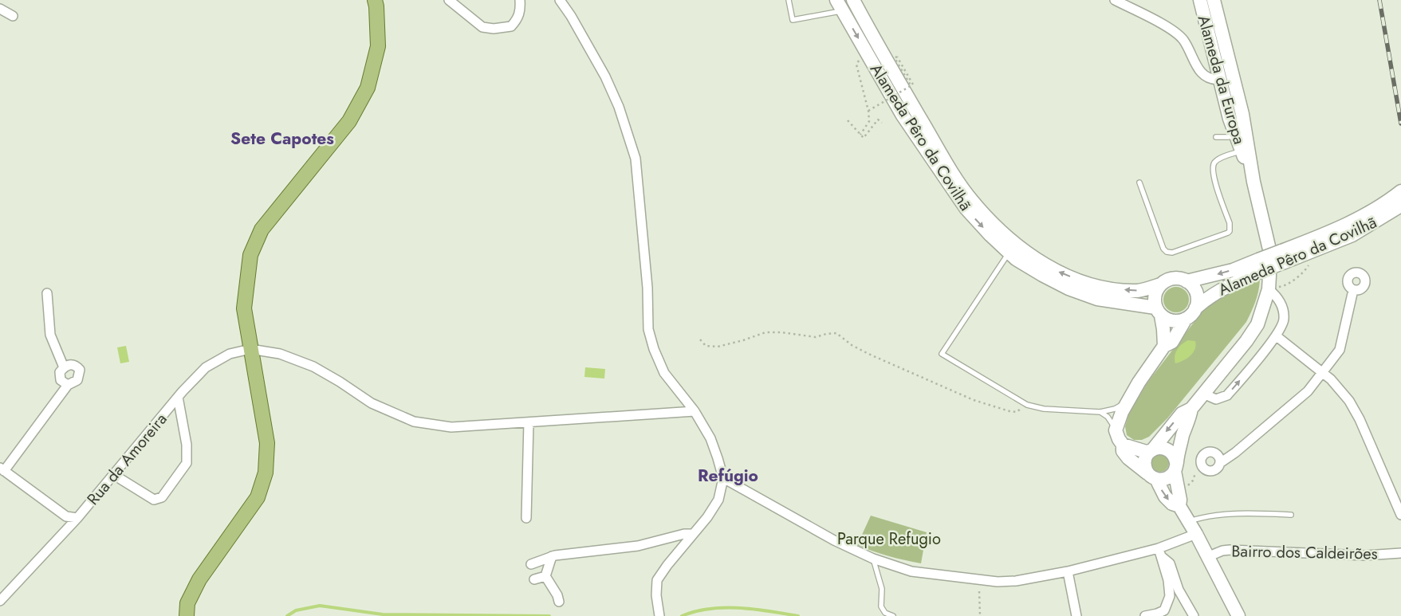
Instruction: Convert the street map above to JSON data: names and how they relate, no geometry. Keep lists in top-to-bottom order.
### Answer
{
  "streets": {
    "main road": ["Alameda da Europa", "Alameda Pêro da Covilhã"],
    "street": ["Rua da Amoreira", "Bairro dos Caldeirões"]
  },
  "districts": ["Sete Capotes", "Refúgio"],
  "parks": ["Parque Refugio"]
}
